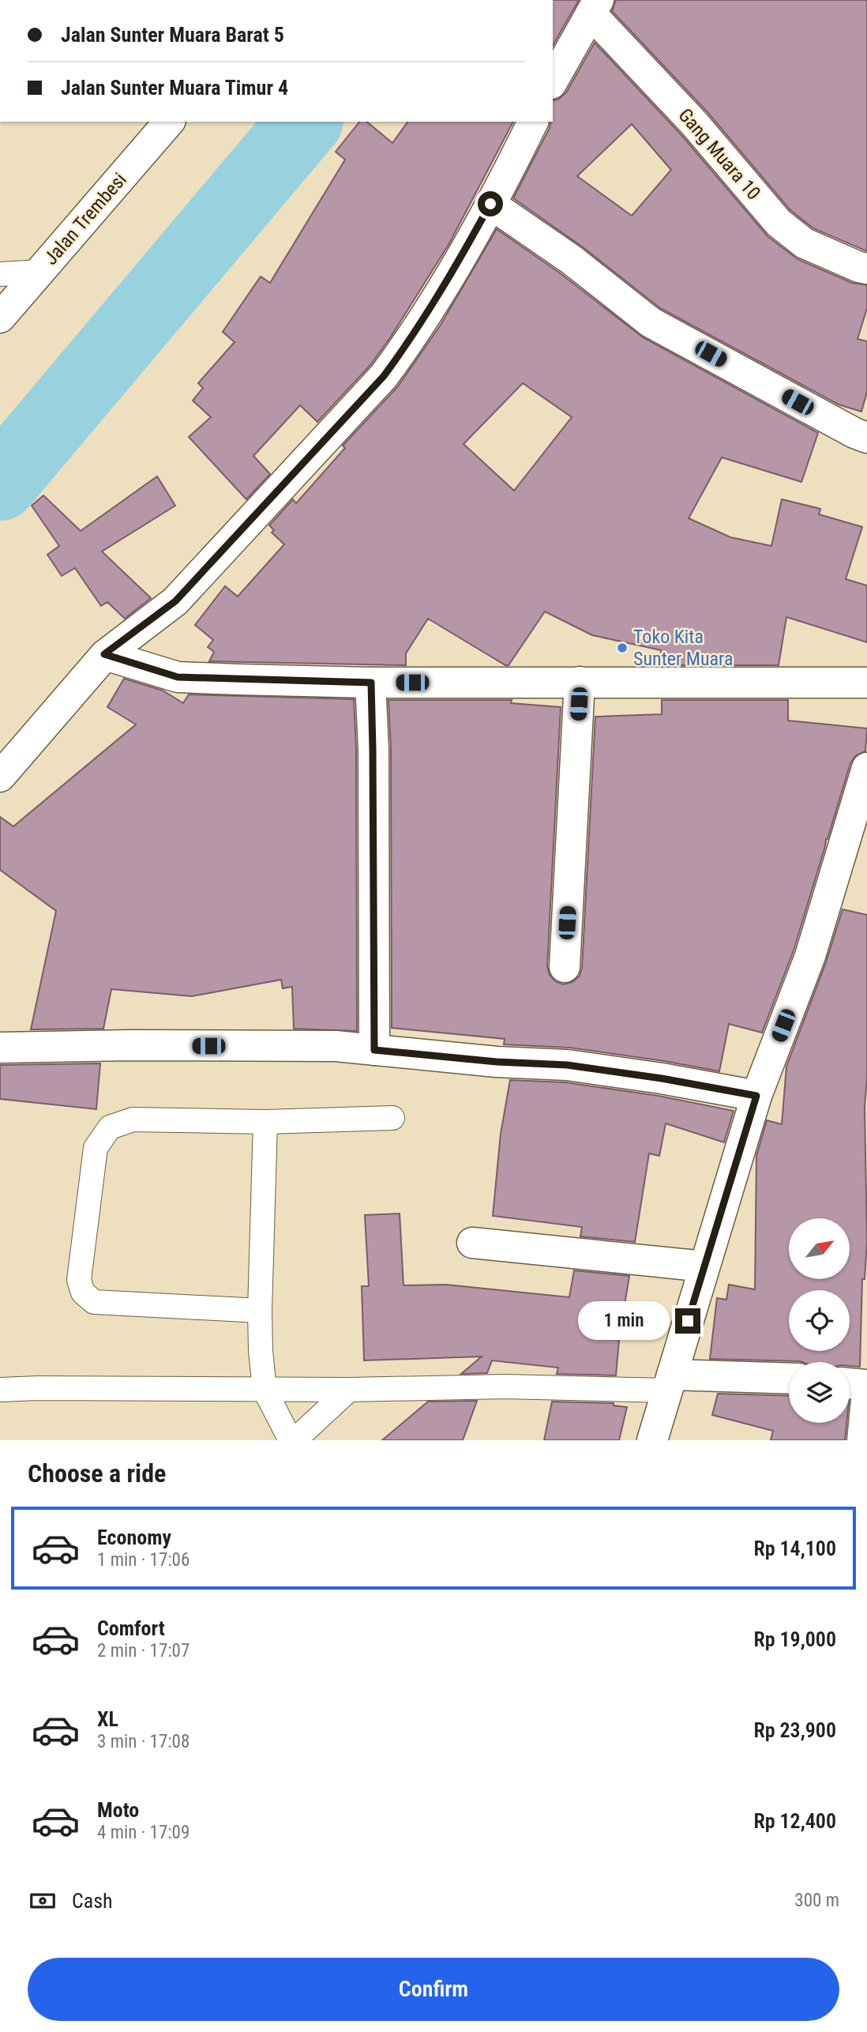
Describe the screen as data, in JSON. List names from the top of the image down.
{
  "streets": {
    "street": ["Gang Muara 10", "Jalan Trembesi"]
  },
  "places": ["Toko Kita Sunter Muara"],
  "north": "top right",
  "page": {
    "banner": ["Jalan Sunter Muara Barat 5", "Jalan Sunter Muara Timur 4"],
    "bubble": "1 min",
    "heading": "Choose a ride",
    "list": [
      {
        "name": "Economy",
        "note": "1 min · 17:06",
        "value": "Rp 14,100"
      },
      {
        "name": "Comfort",
        "note": "2 min · 17:07",
        "value": "Rp 19,000"
      },
      {
        "name": "XL",
        "note": "3 min · 17:08",
        "value": "Rp 23,900"
      },
      {
        "name": "Moto",
        "note": "4 min · 17:09",
        "value": "Rp 12,400"
      }
    ],
    "pay": ["Cash", "300 m"],
    "buttons": "Confirm"
  }
}
